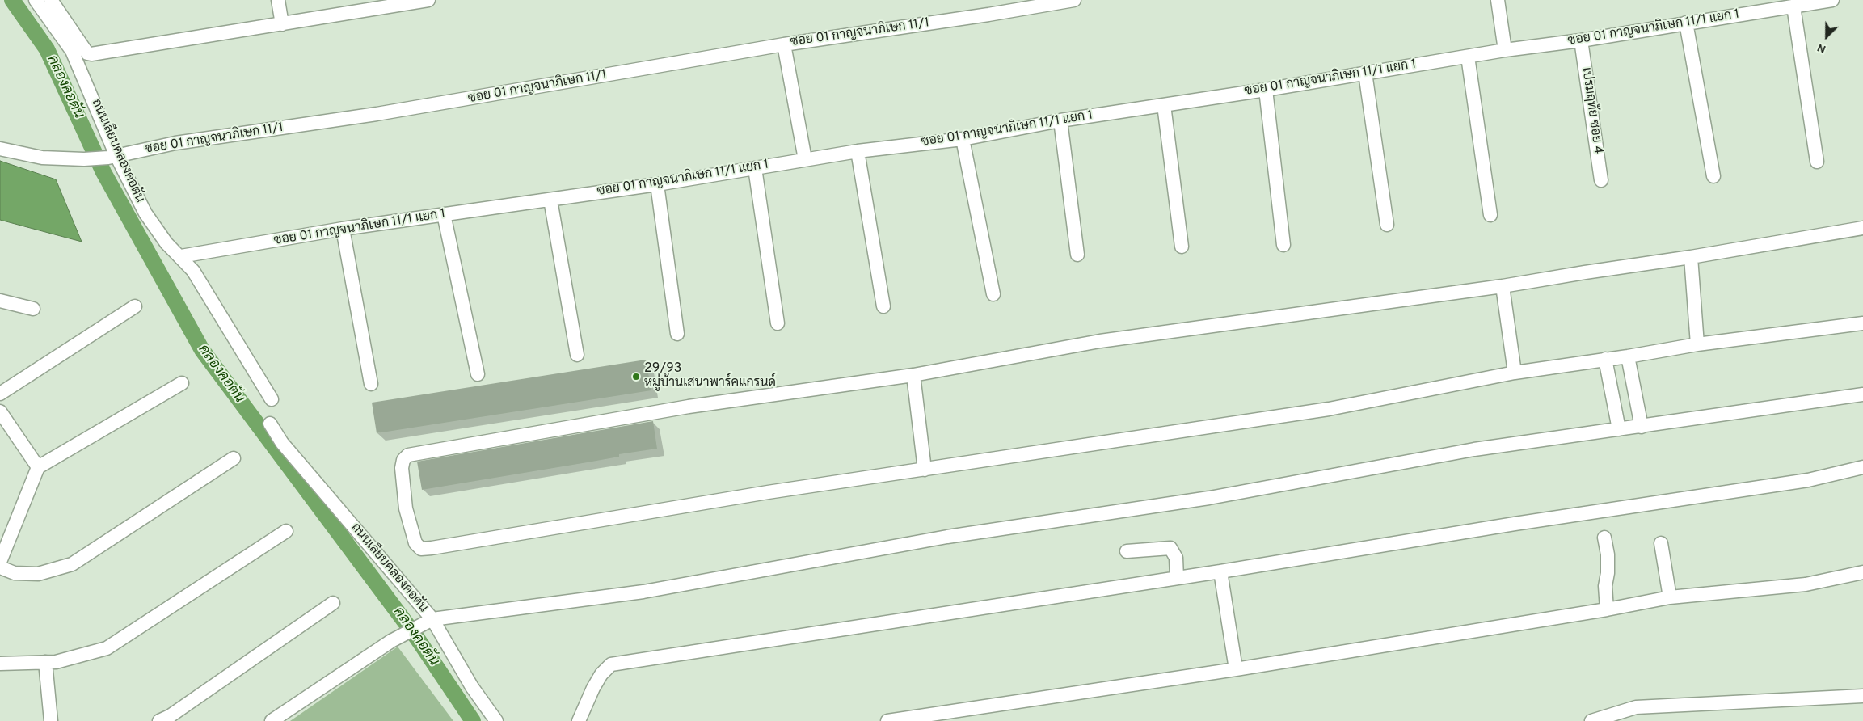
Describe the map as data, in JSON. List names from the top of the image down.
{
  "streets": {
    "street": [
      "ซอย 01 กาญจนาภิเษก 11/1 แยก 1",
      "ซอย 01 กาญจนาภิเษก 11/1",
      "เปรมฤทัย ซอย 4",
      "ถนนเลียบคลองคอตัน"
    ]
  },
  "crossings": [
    ["ซอย 01 กาญจนาภิเษก 11/1 แยก 1", "เปรมฤทัย ซอย 4"],
    ["ซอย 01 กาญจนาภิเษก 11/1 แยก 1", "ถนนเลียบคลองคอตัน"],
    ["ซอย 01 กาญจนาภิเษก 11/1", "ถนนเลียบคลองคอตัน"]
  ],
  "water": ["คลองคอตัน"],
  "places": ["29/93 หมู่บ้านเสนาพาร์คแกรนด์"],
  "north": "bottom left"
}
